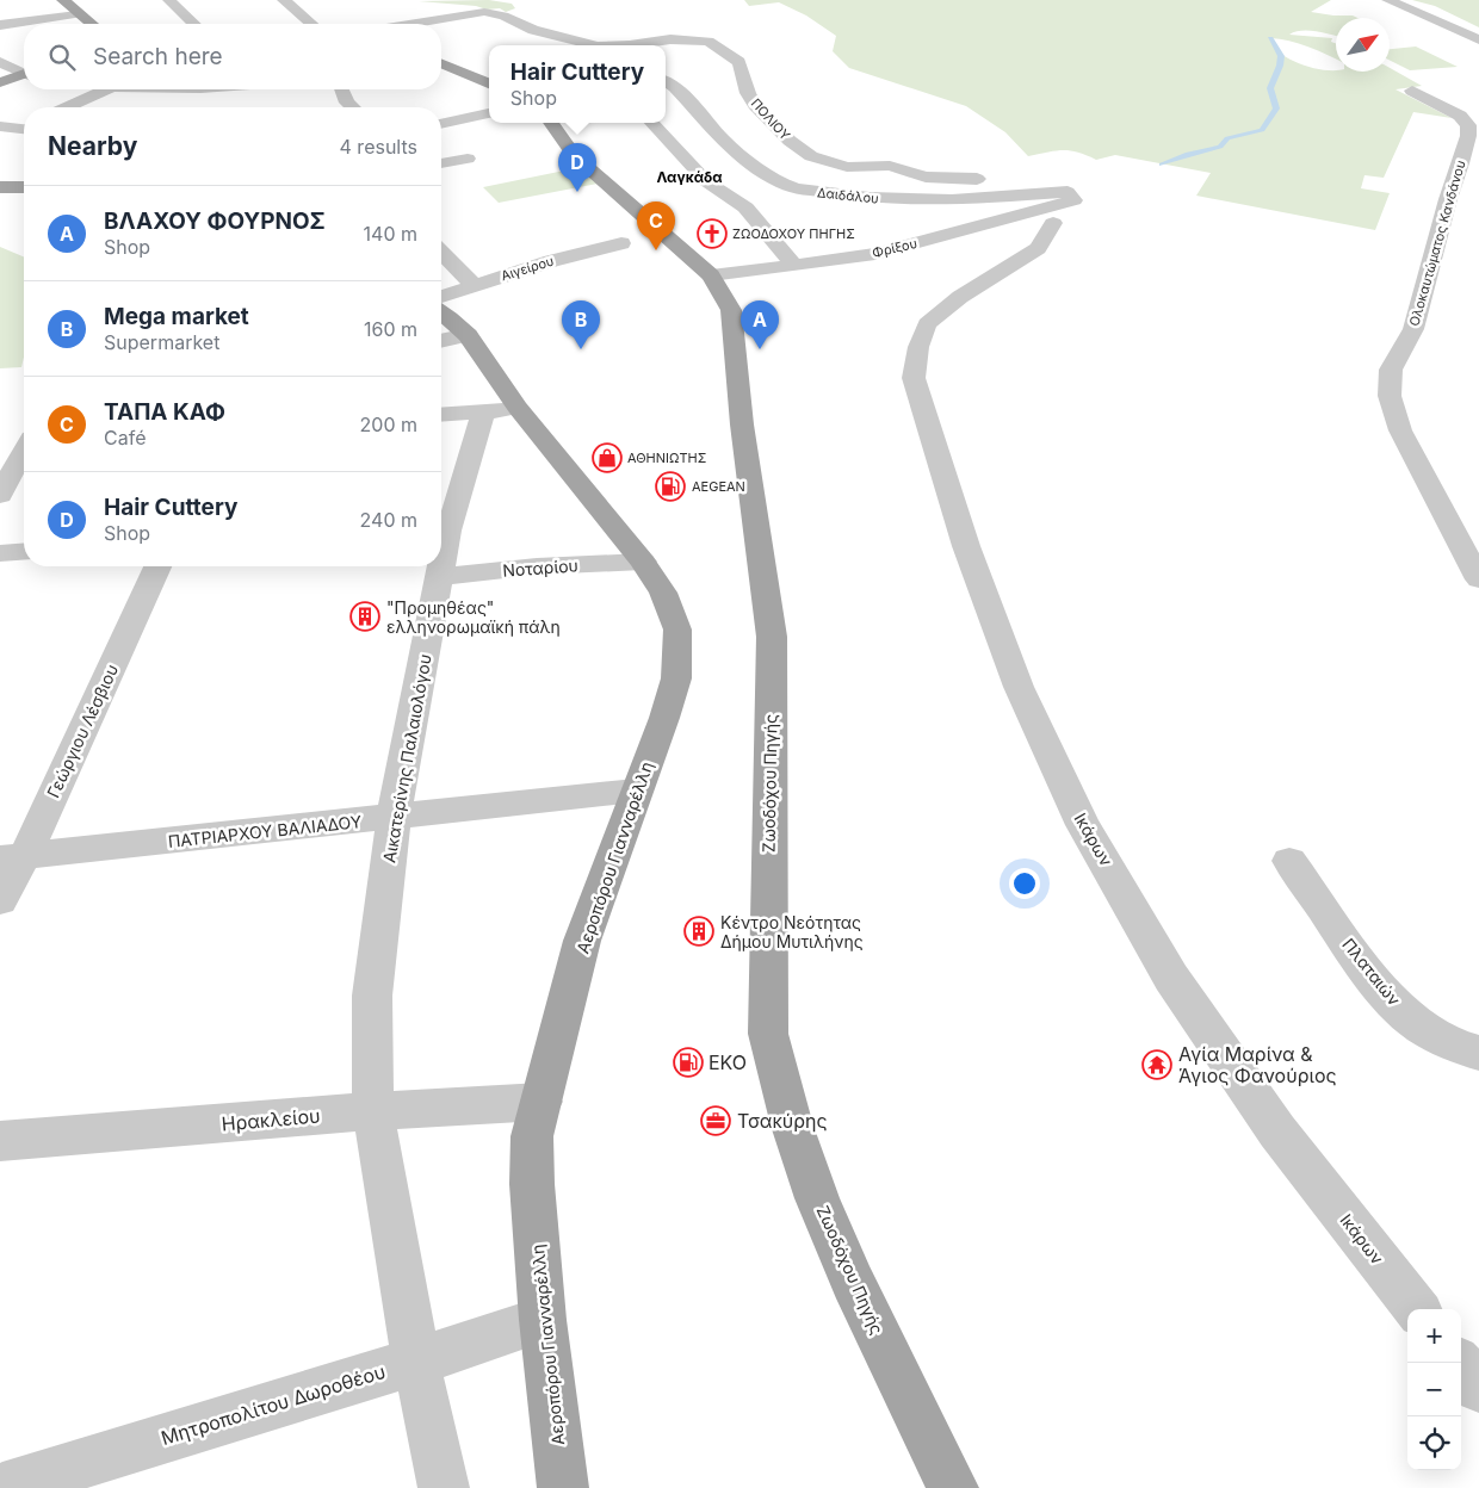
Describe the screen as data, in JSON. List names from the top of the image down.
{
  "streets": {
    "main road": ["Ζωοδόχου Πηγής", "Αεροπόρου Γιανναρέλλη"],
    "street": [
      "ΠΟΛΙΟΥ",
      "Δαιδάλου",
      "Ολοκαυτώματος Κανδάνου",
      "Φρίξου",
      "Αιγείρου",
      "Νοταρίου",
      "Γεώργιου Λέσβιου",
      "Αικατερίνης Παλαιολόγου",
      "ΠΑΤΡΙΑΡΧΟΥ ΒΑΛΙΑΔΟΥ",
      "Ικάρων",
      "Πλαταιών",
      "Ηρακλείου",
      "Μητροπολίτου Δωροθέου"
    ]
  },
  "crossings": [
    ["Δαιδάλου", "Φρίξου"],
    ["Φρίξου", "Ζωοδόχου Πηγής"],
    ["Νοταρίου", "Αικατερίνης Παλαιολόγου"],
    ["Νοταρίου", "Αεροπόρου Γιανναρέλλη"],
    ["Γεώργιου Λέσβιου", "ΠΑΤΡΙΑΡΧΟΥ ΒΑΛΙΑΔΟΥ"],
    ["Αικατερίνης Παλαιολόγου", "ΠΑΤΡΙΑΡΧΟΥ ΒΑΛΙΑΔΟΥ"],
    ["Αικατερίνης Παλαιολόγου", "Ηρακλείου"],
    ["Αικατερίνης Παλαιολόγου", "Μητροπολίτου Δωροθέου"],
    ["ΠΑΤΡΙΑΡΧΟΥ ΒΑΛΙΑΔΟΥ", "Αεροπόρου Γιανναρέλλη"],
    ["Αεροπόρου Γιανναρέλλη", "Ηρακλείου"],
    ["Αεροπόρου Γιανναρέλλη", "Μητροπολίτου Δωροθέου"]
  ],
  "districts": ["Λαγκάδα"],
  "places": {
    "church": ["ΖΩΟΔΟΧΟΥ ΠΗΓΗΣ"],
    "shop": ["ΑΘΗΝΙΩΤΗΣ"],
    "fuel station": ["AEGEAN", "EKO"],
    "building": ["\"Προμηθέας\" ελληνορωμαϊκή πάλη", "Κέντρο Νεότητας Δήμου Μυτιλήνης"],
    "temple": ["Αγία Μαρίνα & Άγιος Φανούριος"],
    "office": ["Τσακύρης"]
  },
  "north": "top right",
  "page": {
    "search": "Search here",
    "popup": ["Hair Cuttery", "Shop"],
    "heading": ["Nearby", "4 results"],
    "pins": [
      "D",
      "C",
      "A",
      "B"
    ],
    "list": [
      {
        "mark": "A",
        "name": "ΒΛΑΧΟΥ ΦΟΥΡΝΟΣ",
        "note": "Shop",
        "value": "140 m"
      },
      {
        "mark": "B",
        "name": "Mega market",
        "note": "Supermarket",
        "value": "160 m"
      },
      {
        "mark": "C",
        "name": "ΤΑΠΑ ΚΑΦ",
        "note": "Café",
        "value": "200 m"
      },
      {
        "mark": "D",
        "name": "Hair Cuttery",
        "note": "Shop",
        "value": "240 m"
      }
    ],
    "map_buttons": ["+", "−"]
  }
}
